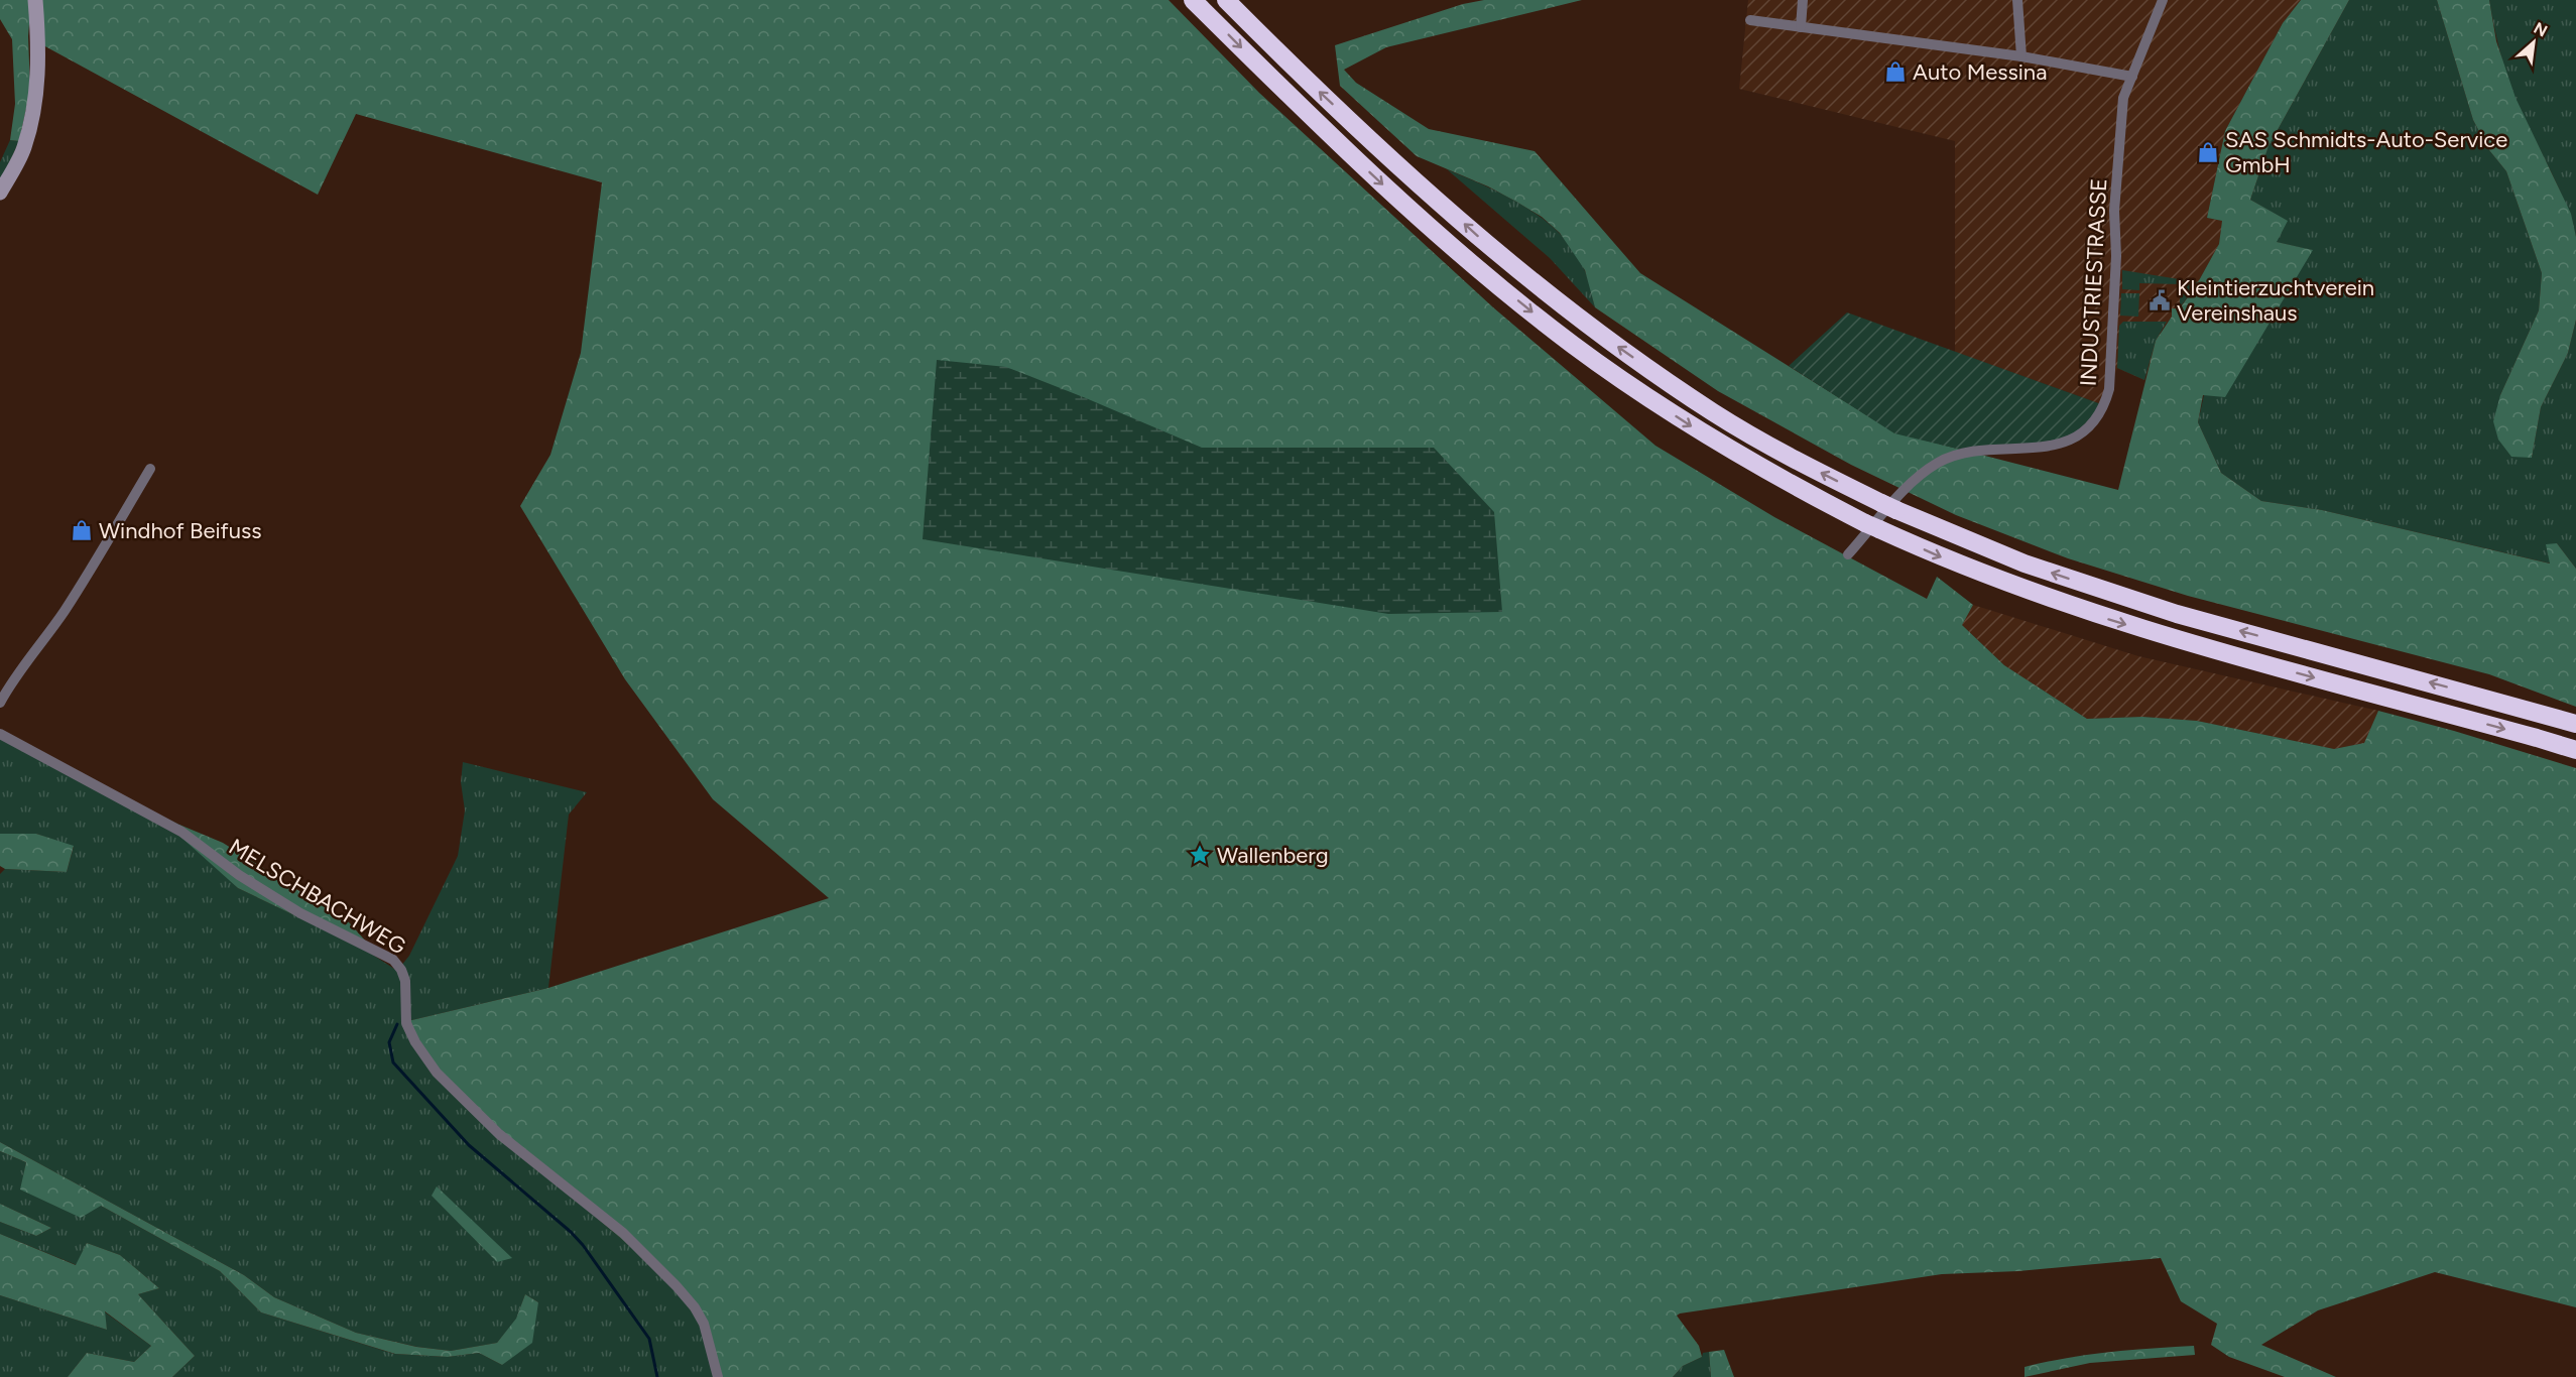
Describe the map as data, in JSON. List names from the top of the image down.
{
  "streets": {
    "street": ["INDUSTRIESTRASSE", "MELSCHBACHWEG"]
  },
  "places": {
    "shop": ["Auto Messina", "SAS Schmidts-Auto-Service GmbH", "Windhof Beifuss"],
    "public building": ["Kleintierzuchtverein Vereinshaus"],
    "place": ["Wallenberg"]
  },
  "north": "top right"
}
